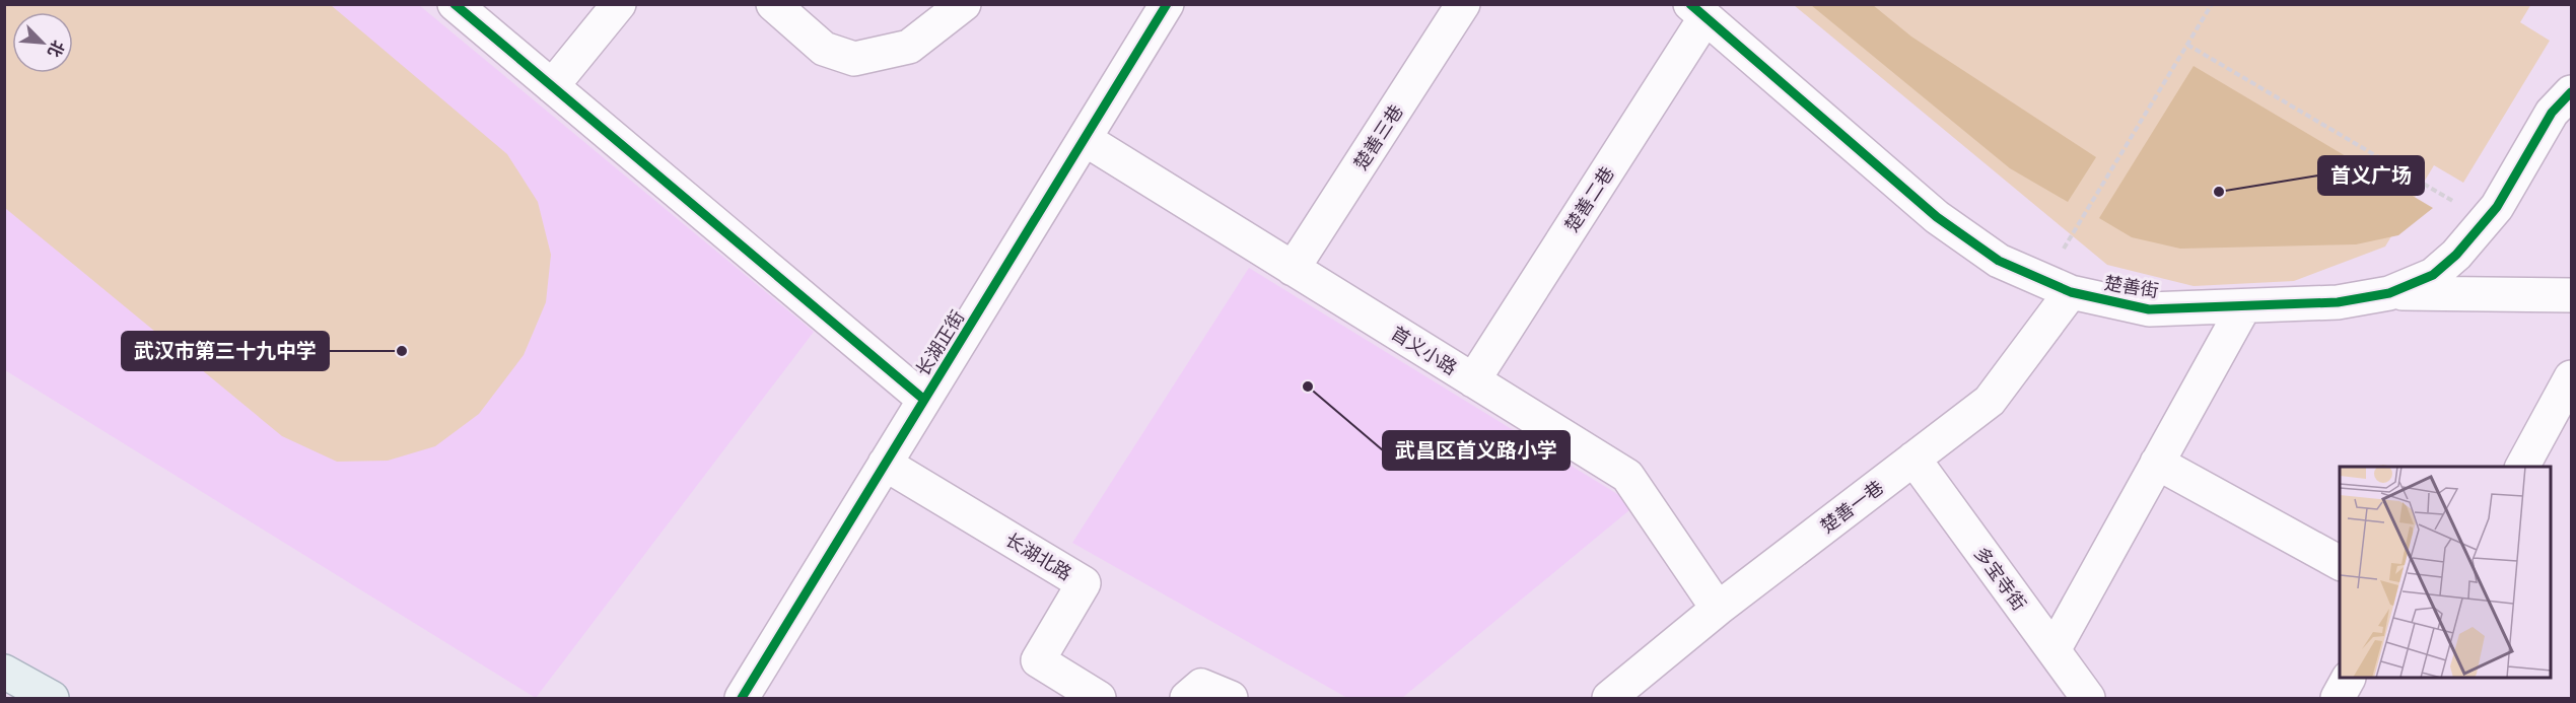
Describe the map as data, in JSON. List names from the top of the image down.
{
  "streets": {
    "street": [
      "楚善三巷",
      "楚善二巷",
      "楚善街",
      "长湖正街",
      "首义小路",
      "楚善一巷",
      "长湖北路",
      "多宝寺街"
    ]
  },
  "crossings": [
    ["楚善三巷", "首义小路"],
    ["楚善二巷", "楚善街"],
    ["楚善二巷", "首义小路"],
    ["楚善街", "楚善一巷"],
    ["长湖正街", "首义小路"],
    ["长湖正街", "长湖北路"],
    ["首义小路", "楚善一巷"],
    ["楚善一巷", "多宝寺街"]
  ],
  "places": ["首义广场", "武汉市第三十九中学", "武昌区首义路小学"],
  "north": "bottom right"
}
